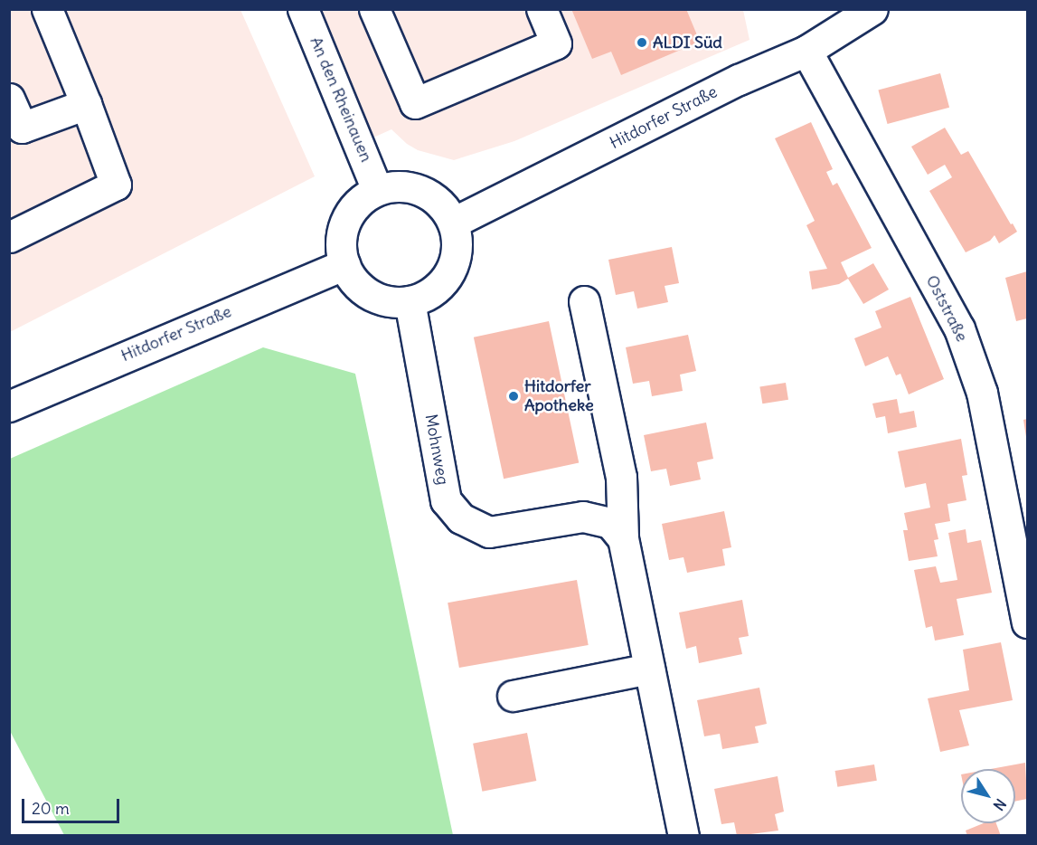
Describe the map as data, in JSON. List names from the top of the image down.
{
  "streets": {
    "street": [
      "An den Rheinauen",
      "Hitdorfer Straße",
      "Oststraße",
      "Mohnweg"
    ]
  },
  "crossings": [
    ["An den Rheinauen", "Hitdorfer Straße"],
    ["An den Rheinauen", "Mohnweg"],
    ["Hitdorfer Straße", "Oststraße"],
    ["Hitdorfer Straße", "Mohnweg"]
  ],
  "places": ["ALDI Süd", "Hitdorfer Apotheke"],
  "scale_bar": "20 m",
  "north": "bottom right"
}
